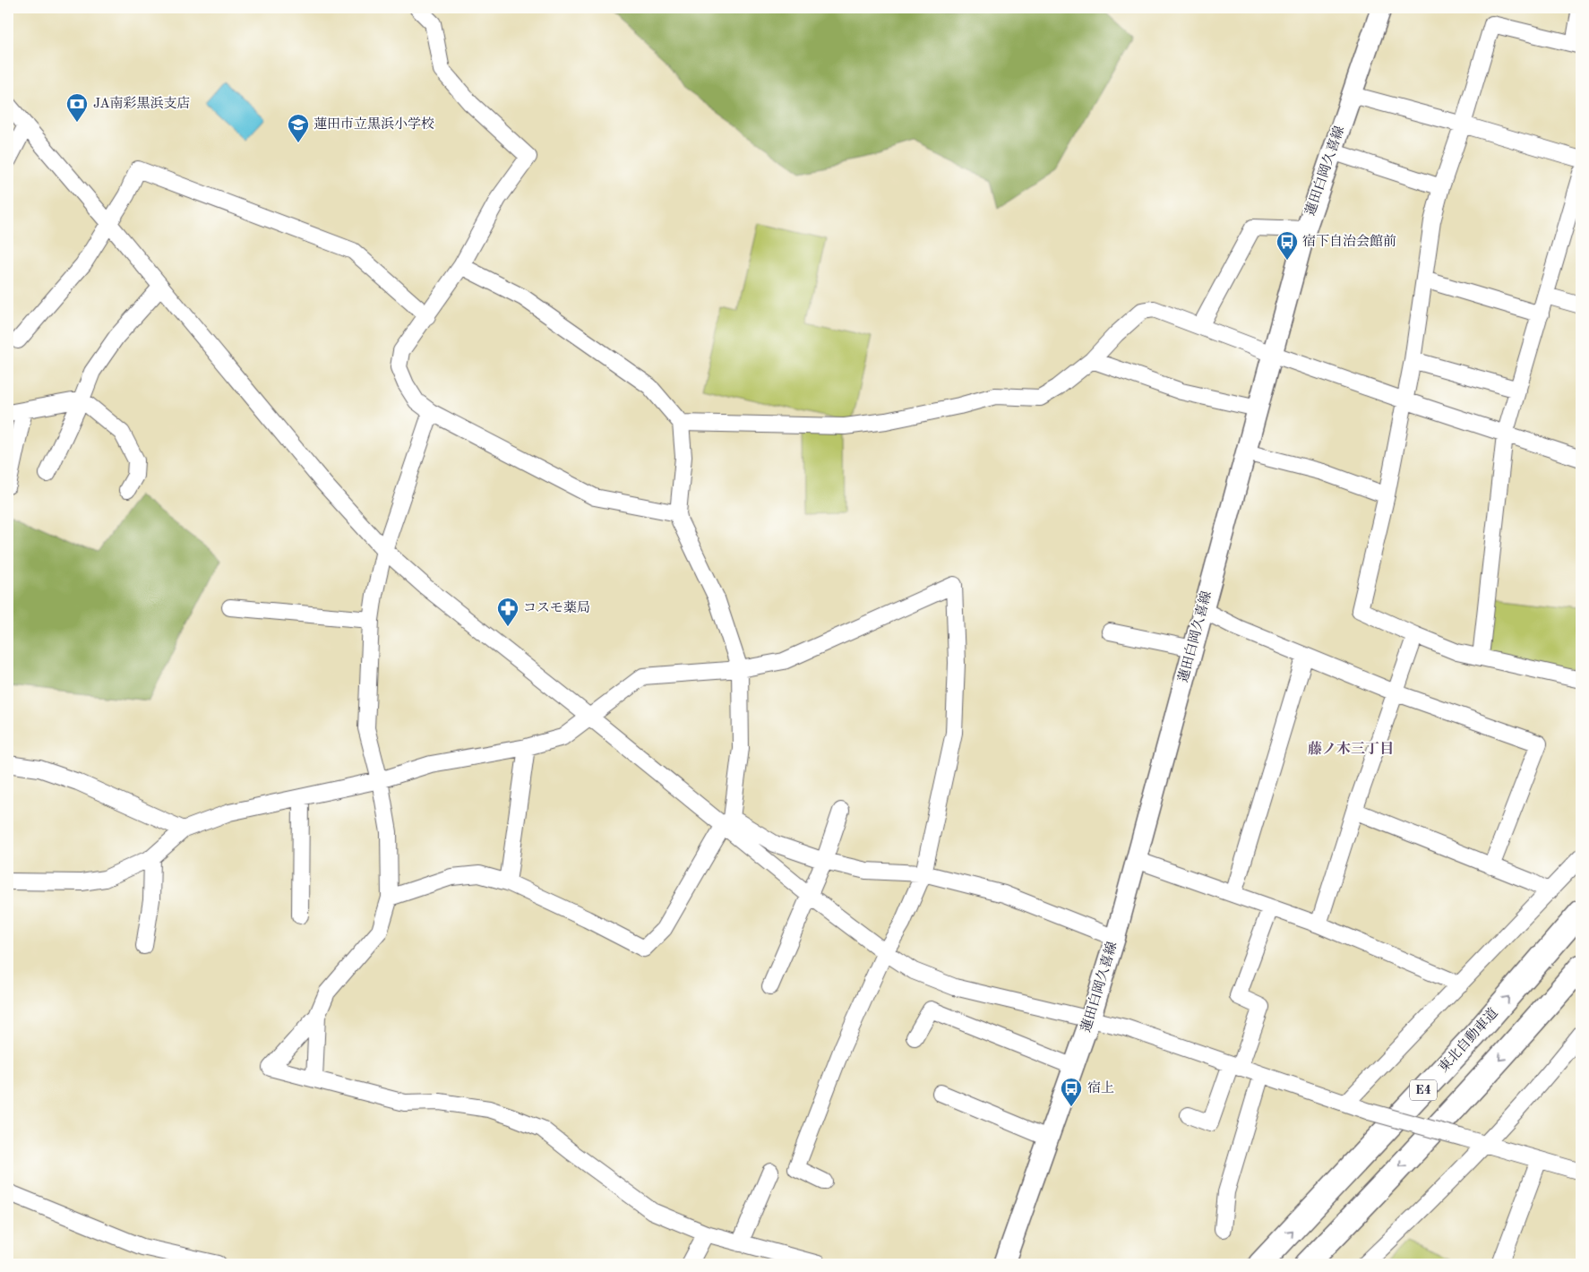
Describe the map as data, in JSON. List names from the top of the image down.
{
  "streets": {
    "highway": ["東北自動車道", "E4"],
    "main road": ["蓮田白岡久喜線"]
  },
  "districts": ["藤ノ木三丁目"],
  "places": {
    "bank": ["JA南彩黒浜支店"],
    "school or university": ["蓮田市立黒浜小学校"],
    "bus stop": ["宿下自治会館前", "宿上"],
    "pharmacy": ["コスモ薬局"]
  }
}
